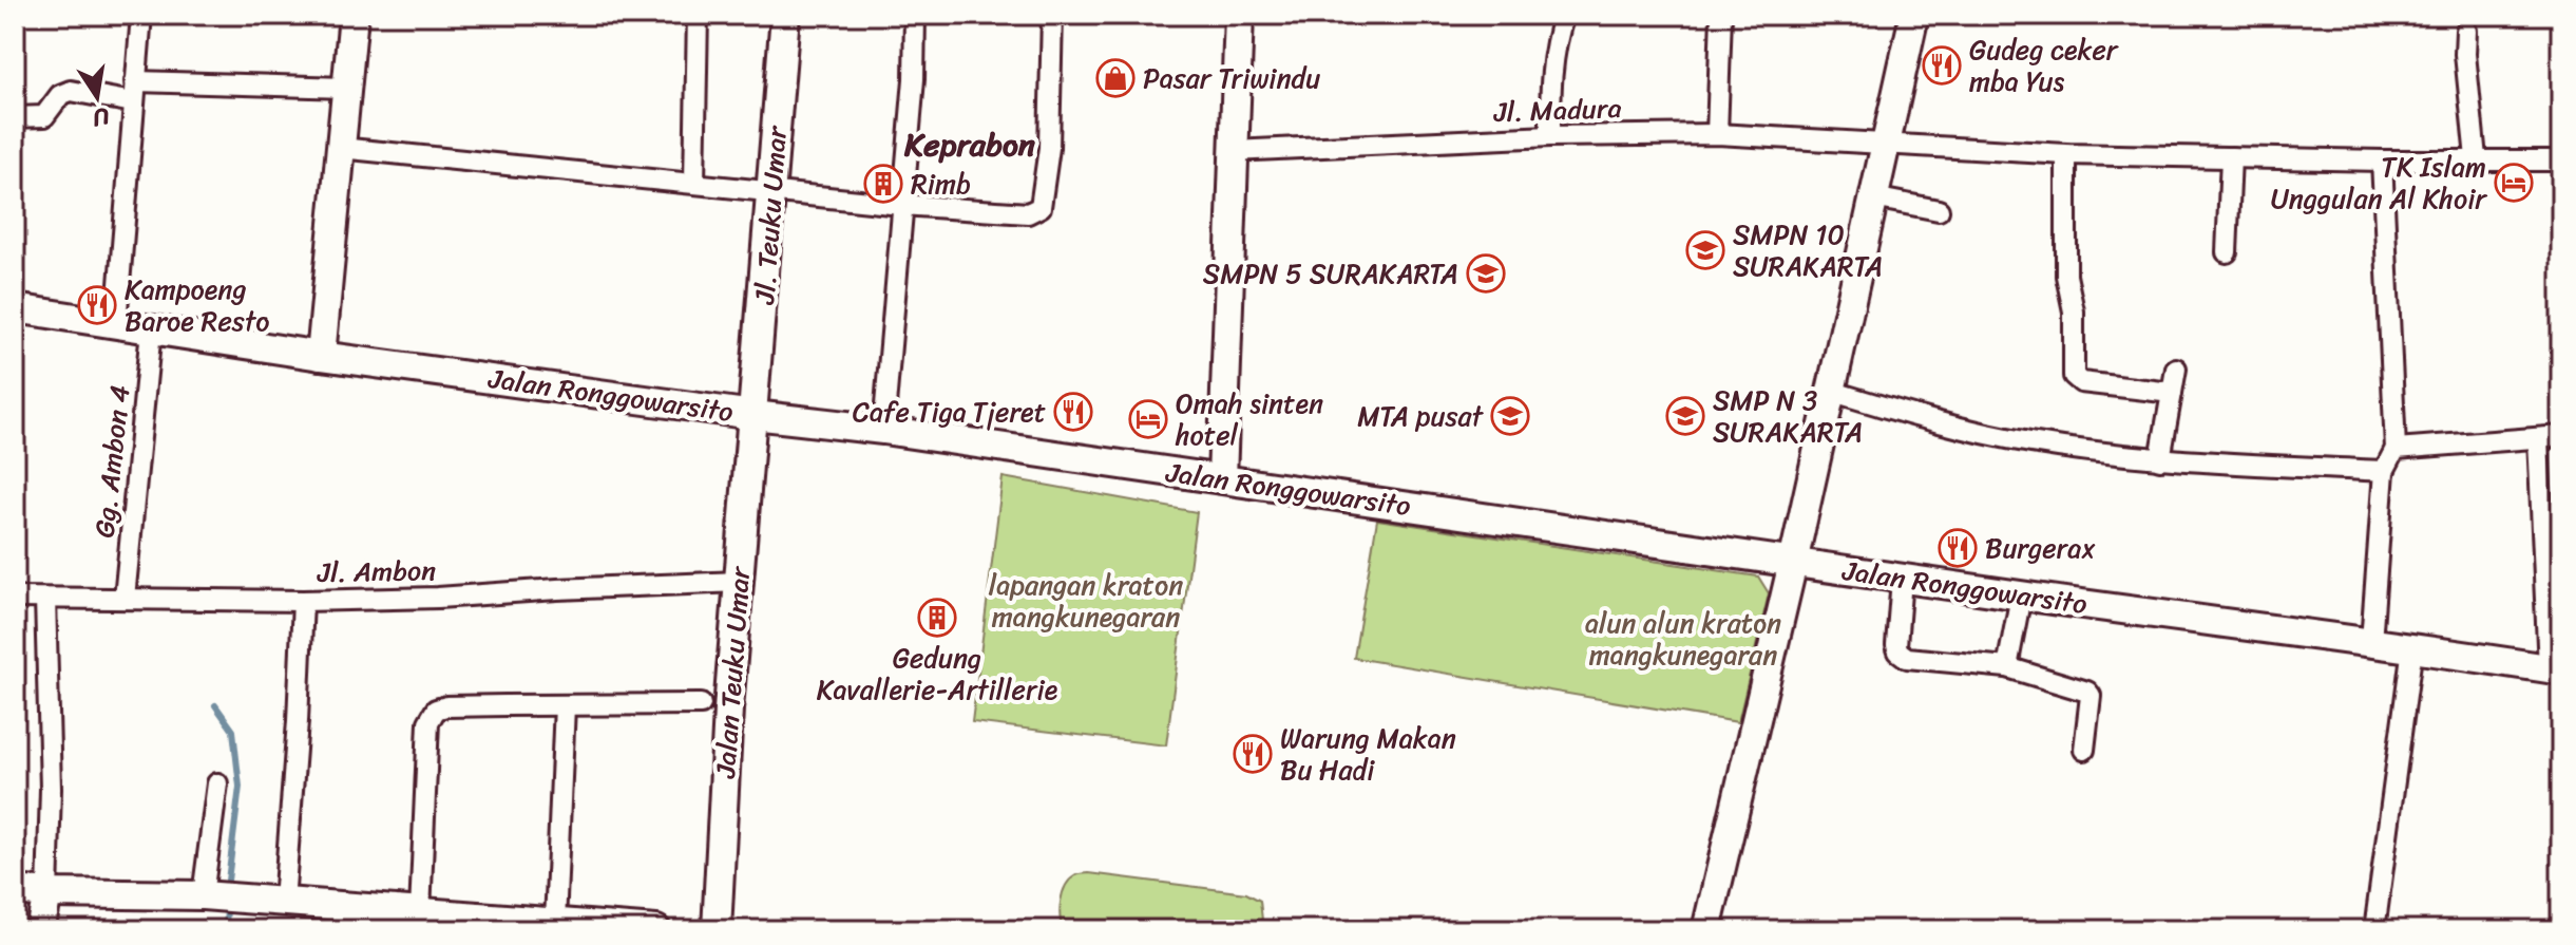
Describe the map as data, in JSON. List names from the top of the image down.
{
  "streets": {
    "main road": ["Jl. Teuku Umar", "Jalan Ronggowarsito", "Jalan Teuku Umar"],
    "street": ["Jl. Madura", "Gg. Ambon 4", "Jl. Ambon"]
  },
  "crossings": [
    ["Jl. Teuku Umar", "Jalan Ronggowarsito"],
    ["Jl. Teuku Umar", "Jalan Teuku Umar"],
    ["Jalan Ronggowarsito", "Gg. Ambon 4"],
    ["Jalan Ronggowarsito", "Jalan Teuku Umar"],
    ["Gg. Ambon 4", "Jl. Ambon"],
    ["Jl. Ambon", "Jalan Teuku Umar"]
  ],
  "districts": ["Keprabon"],
  "parks": ["lapangan kraton mangkunegaran", "alun alun kraton mangkunegaran"],
  "places": {
    "restaurant": [
      "Gudeg ceker mba Yus",
      "Kampoeng Baroe Resto",
      "Cafe Tiga Tjeret",
      "Burgerax",
      "Warung Makan Bu Hadi"
    ],
    "shop": ["Pasar Triwindu"],
    "hotel": ["TK Islam Unggulan Al Khoir", "Omah sinten hotel"],
    "building": ["Rimb", "Gedung Kavallerie-Artillerie"],
    "school or university": [
      "SMPN 10 SURAKARTA",
      "SMPN 5 SURAKARTA",
      "MTA pusat",
      "SMP N 3 SURAKARTA"
    ]
  },
  "north": "bottom"
}
